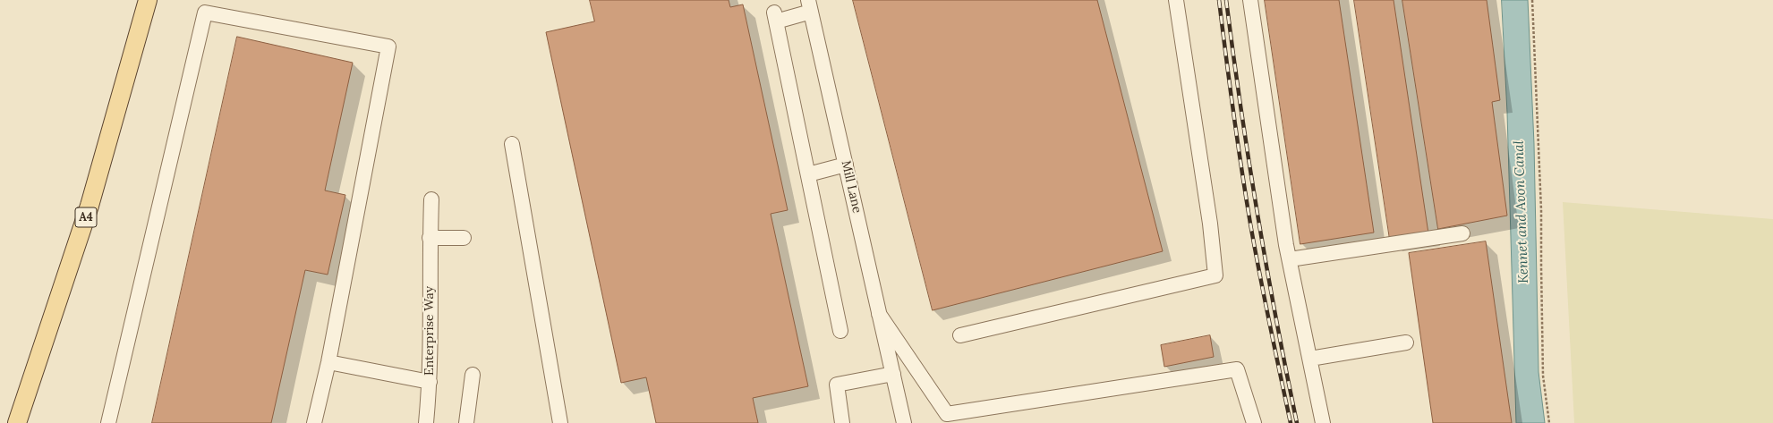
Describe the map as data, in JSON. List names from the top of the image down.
{
  "streets": {
    "main road": ["A4"],
    "street": ["Mill Lane", "Enterprise Way"]
  },
  "water": ["Kennet and Avon Canal"]
}
